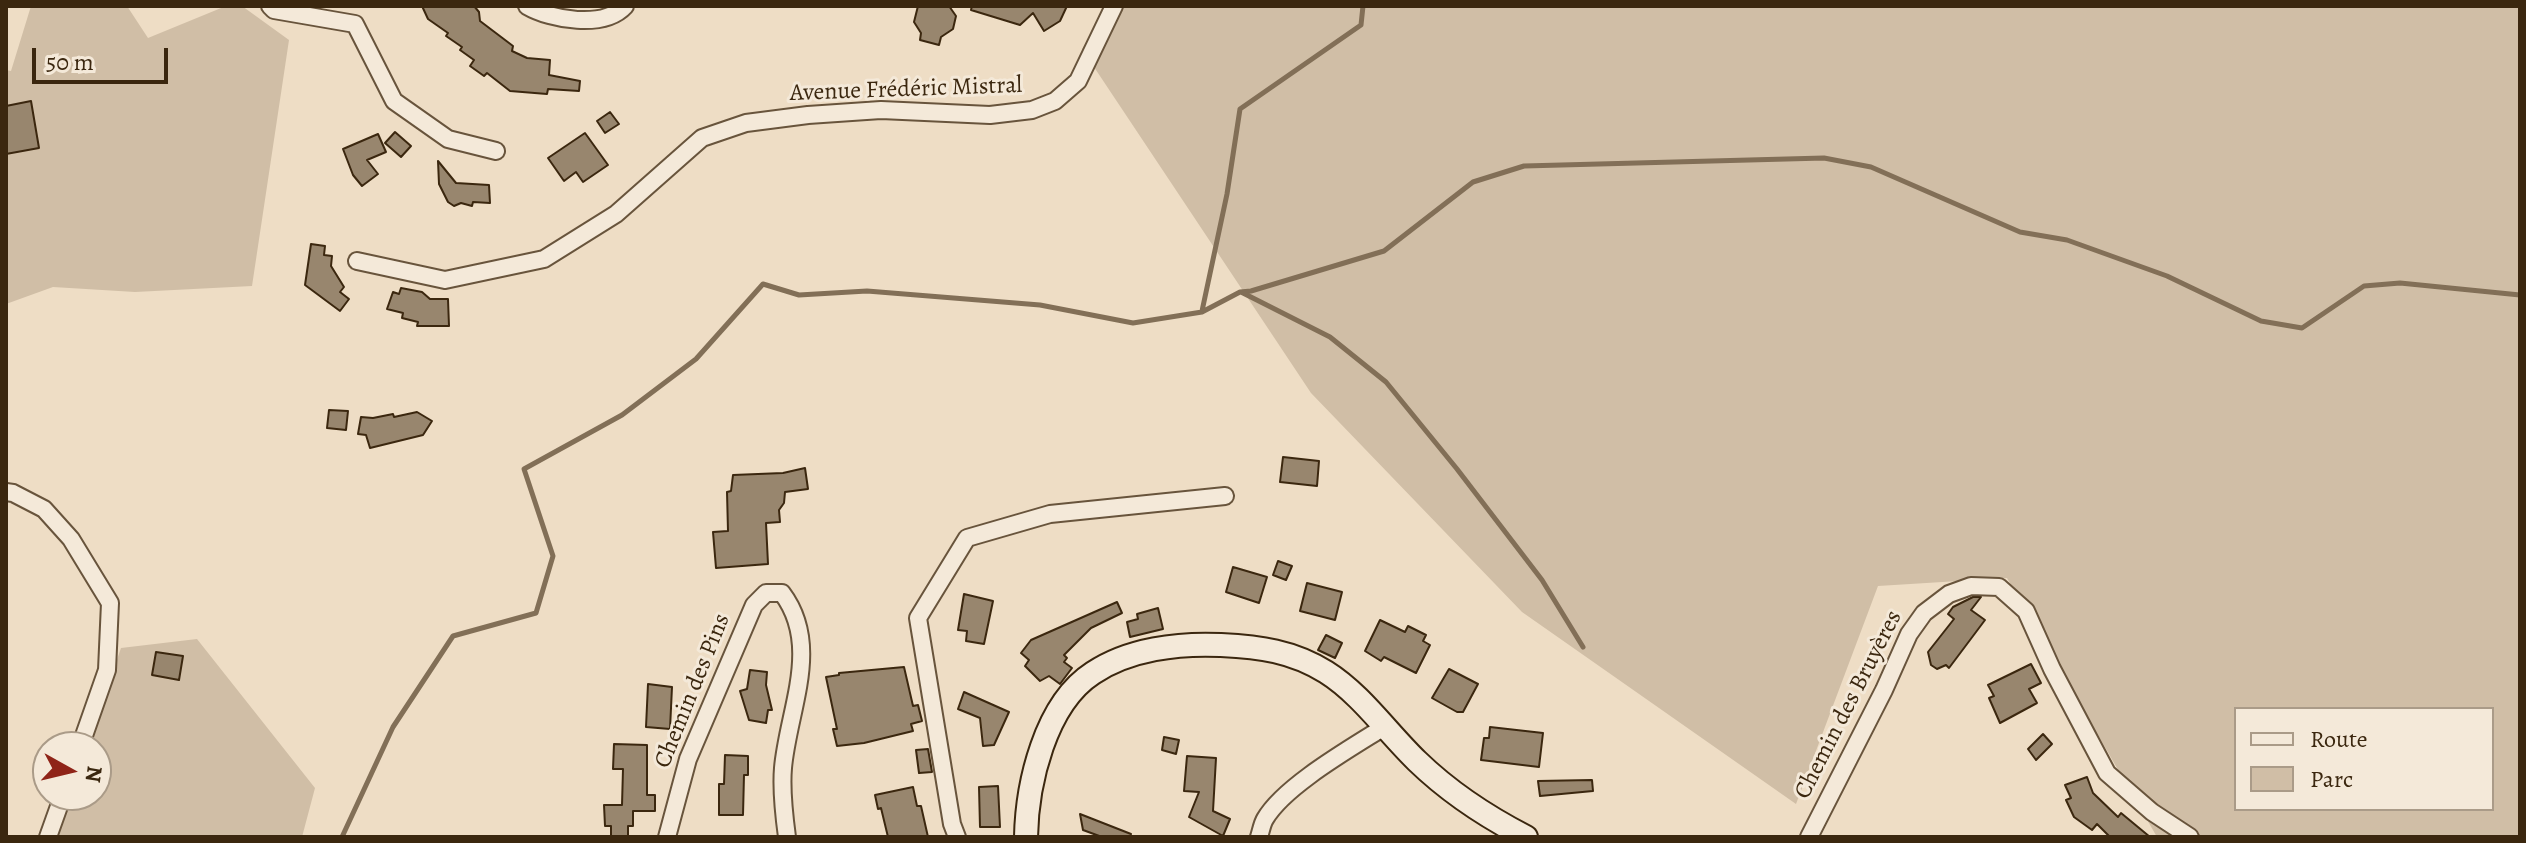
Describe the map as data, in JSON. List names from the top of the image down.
{
  "streets": {
    "street": ["Avenue Frédéric Mistral", "Chemin des Pins", "Chemin des Bruyères"]
  },
  "legend": ["Route", "Parc"],
  "scale_bar": "50 m",
  "north": "right"
}
